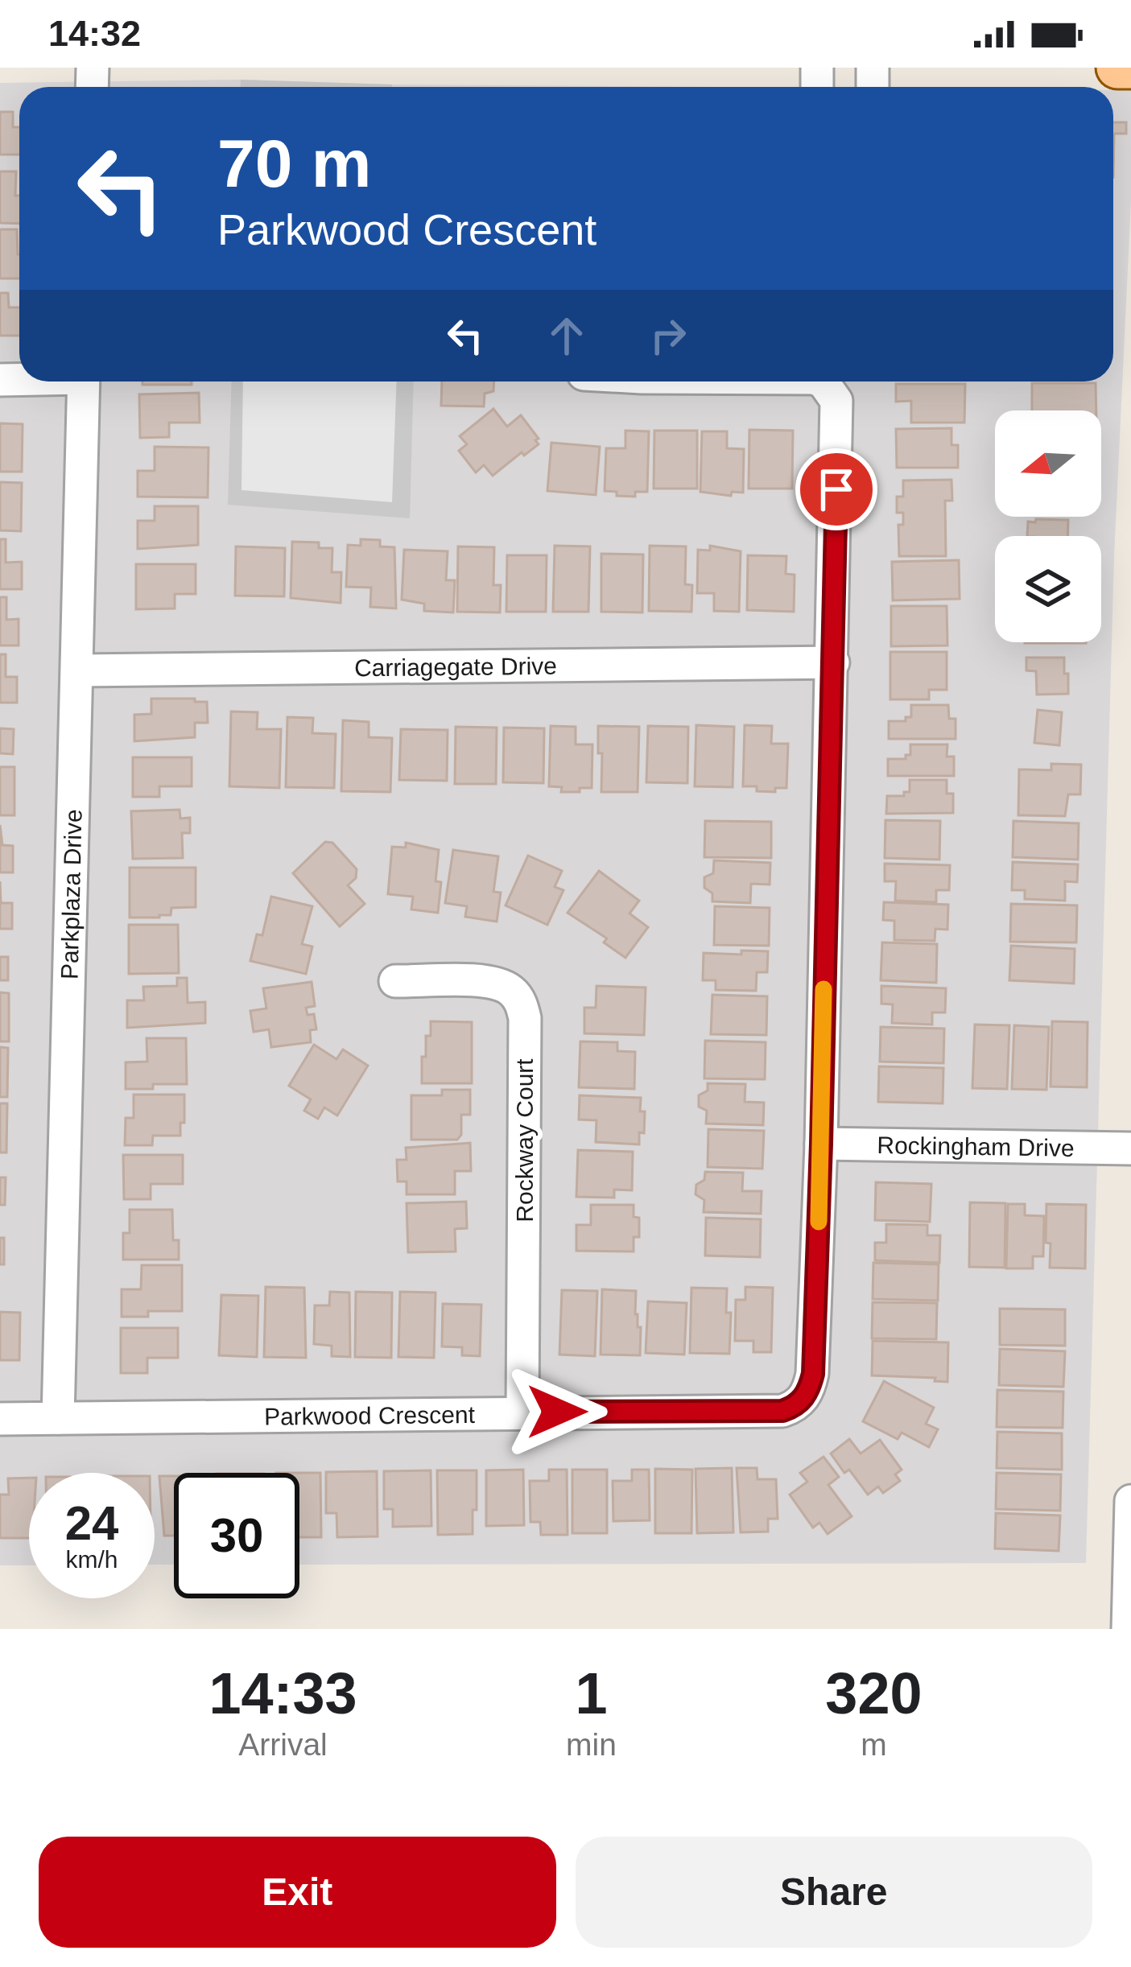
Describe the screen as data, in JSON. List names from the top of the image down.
{
  "streets": {
    "street": [
      "Carriagegate Drive",
      "Parkplaza Drive",
      "Rockway Court",
      "Rockingham Drive",
      "Parkwood Crescent"
    ]
  },
  "crossings": [
    ["Carriagegate Drive", "Parkplaza Drive"],
    ["Carriagegate Drive", "Parkwood Crescent"],
    ["Parkplaza Drive", "Parkwood Crescent"],
    ["Rockway Court", "Parkwood Crescent"],
    ["Rockingham Drive", "Parkwood Crescent"]
  ],
  "north": "left",
  "page": {
    "status": "14:32",
    "turn": ["70 m", "Parkwood Crescent"],
    "speed": "24 km/h",
    "limit": "30",
    "eta": [
      "14:33",
      "Arrival",
      "1",
      "min",
      "320",
      "m"
    ],
    "buttons": ["Exit", "Share"]
  }
}
